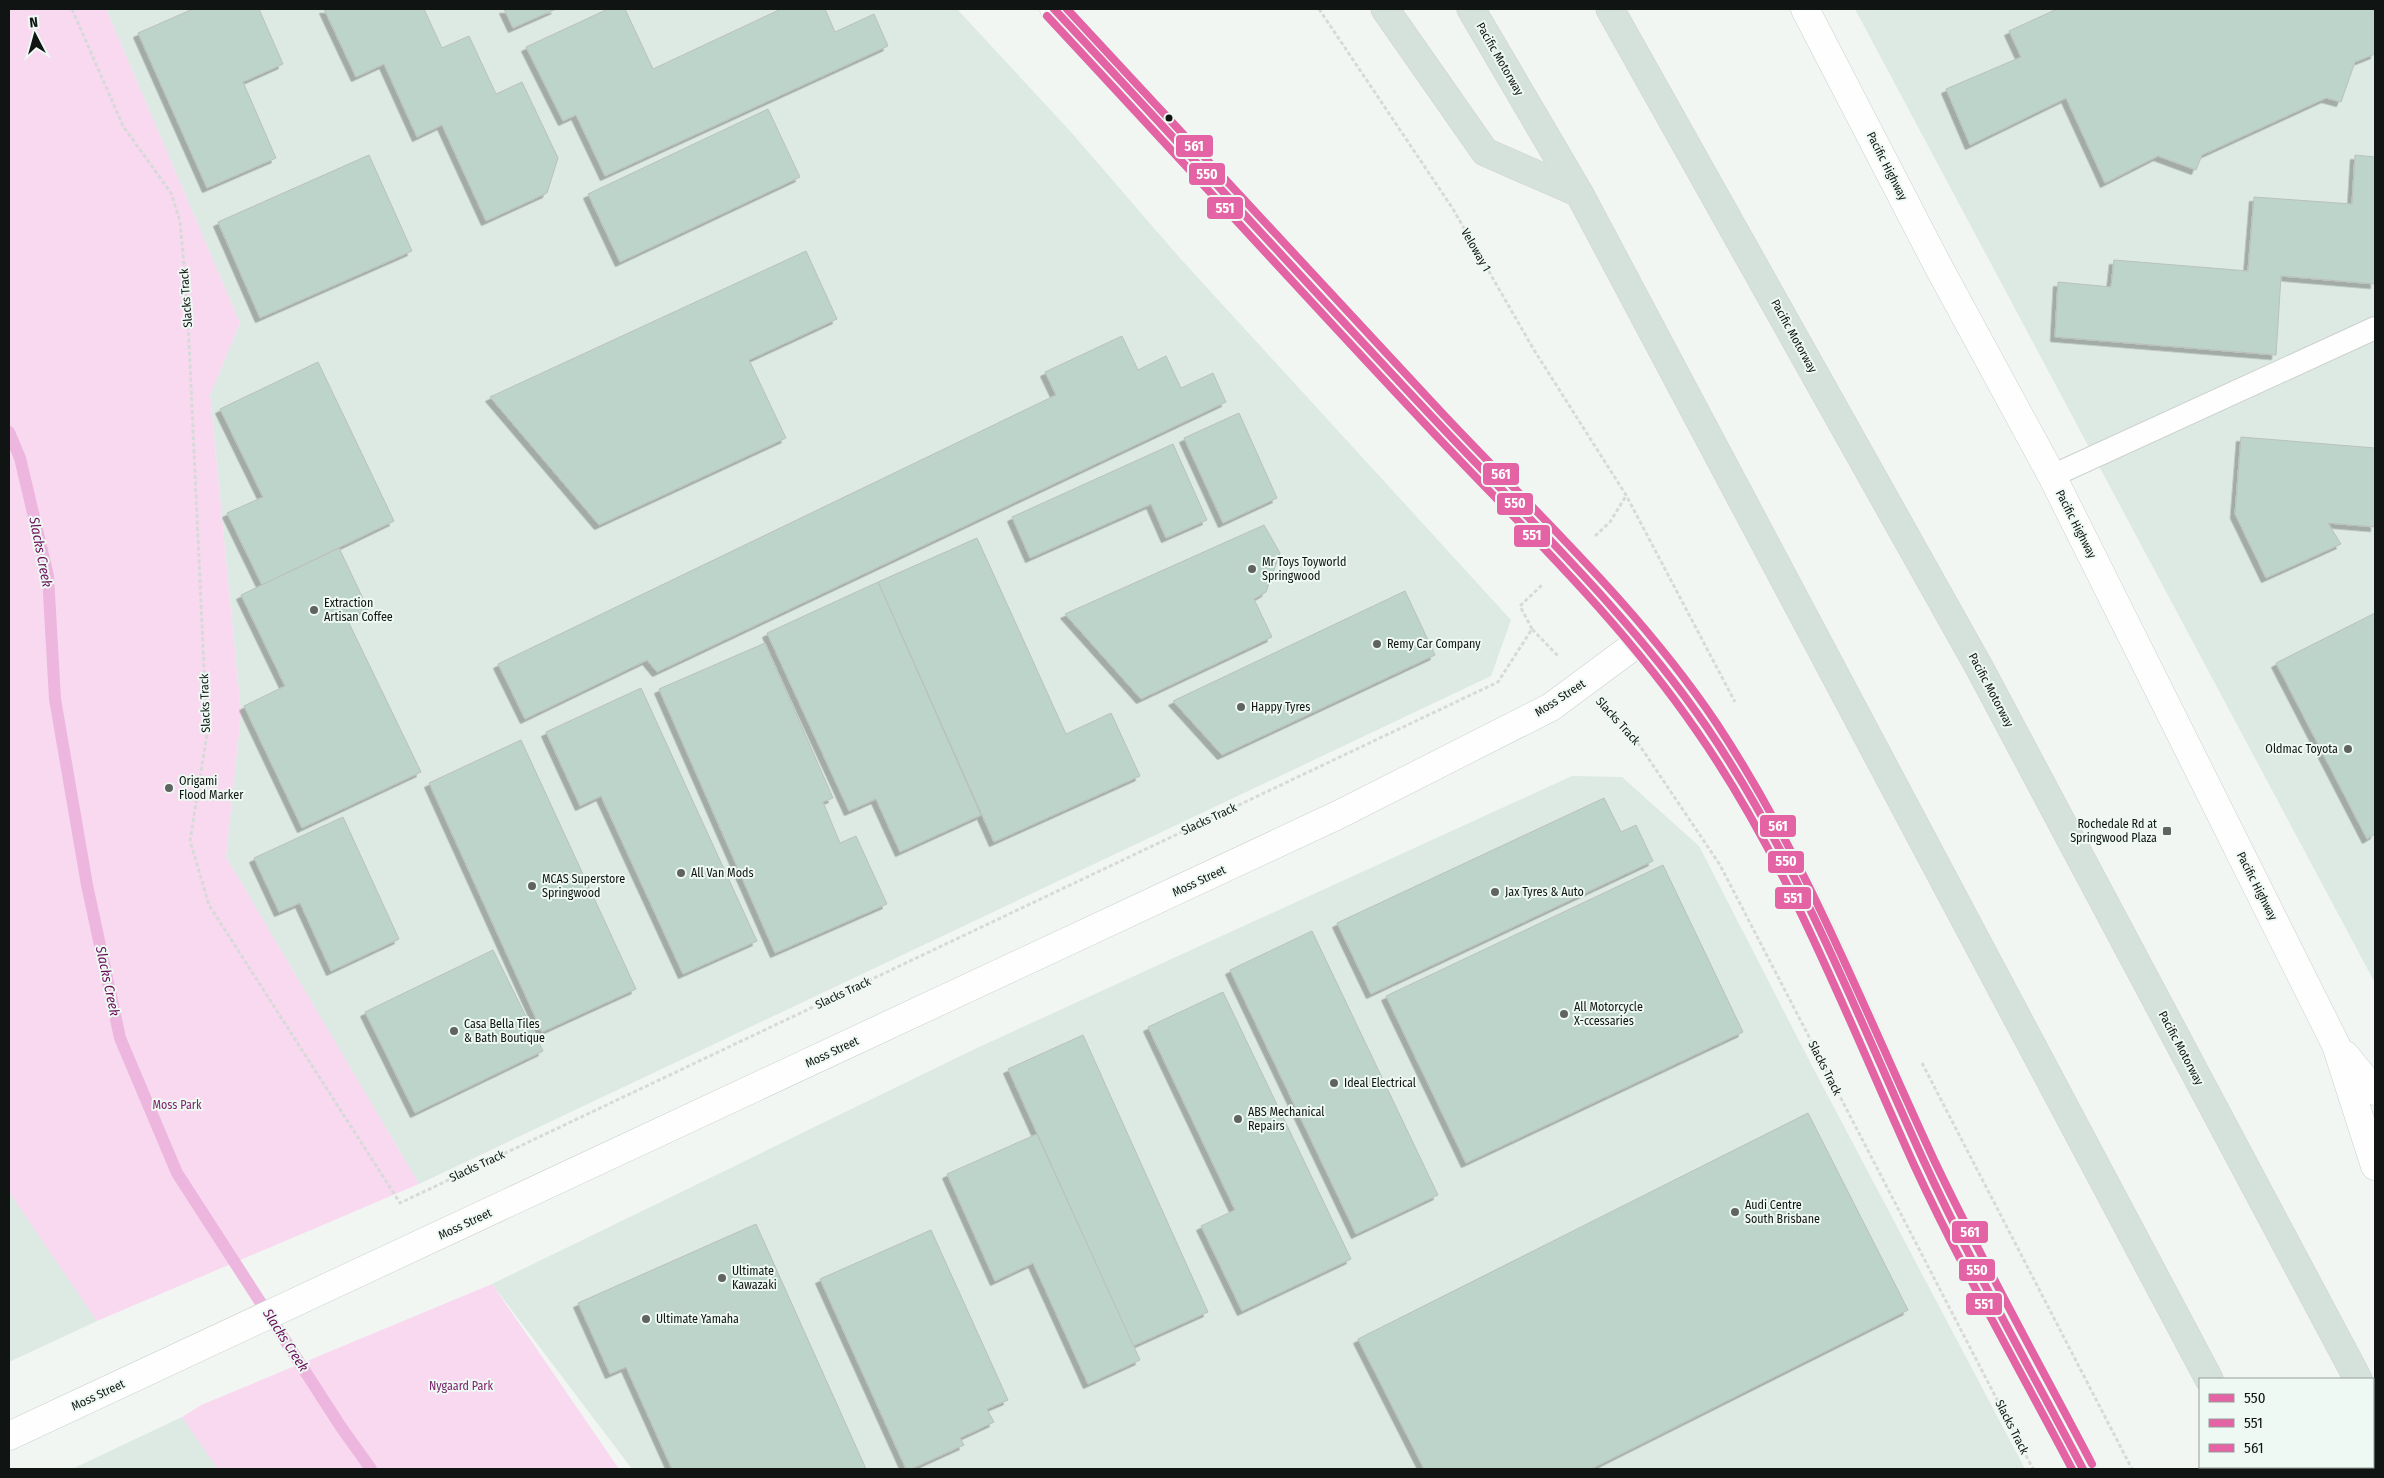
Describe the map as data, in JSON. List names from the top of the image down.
{
  "streets": {
    "highway": ["Pacific Motorway"],
    "street": ["Pacific Highway", "Moss Street"],
    "path": ["Veloway 1", "Slacks Track"]
  },
  "crossings": [
    ["Slacks Track", "Moss Street"]
  ],
  "water": ["Slacks Creek"],
  "parks": ["Moss Park", "Nygaard Park"],
  "places": {
    "other": [
      "Mr Toys Toyworld Springwood",
      "Extraction Artisan Coffee",
      "Remy Car Company",
      "Happy Tyres",
      "Oldmac Toyota",
      "Origami Flood Marker",
      "All Van Mods",
      "MCAS Superstore Springwood",
      "Jax Tyres & Auto",
      "All Motorcycle X-ccessaries",
      "Casa Bella Tiles & Bath Boutique",
      "Ideal Electrical",
      "ABS Mechanical Repairs",
      "Audi Centre South Brisbane",
      "Ultimate Kawazaki",
      "Ultimate Yamaha"
    ],
    "transit": ["Rochedale Rd at Springwood Plaza"]
  },
  "lines": ["transit line 550", "transit line 561", "transit line 551"],
  "legend": ["550", "551", "561"],
  "north": "top"
}
